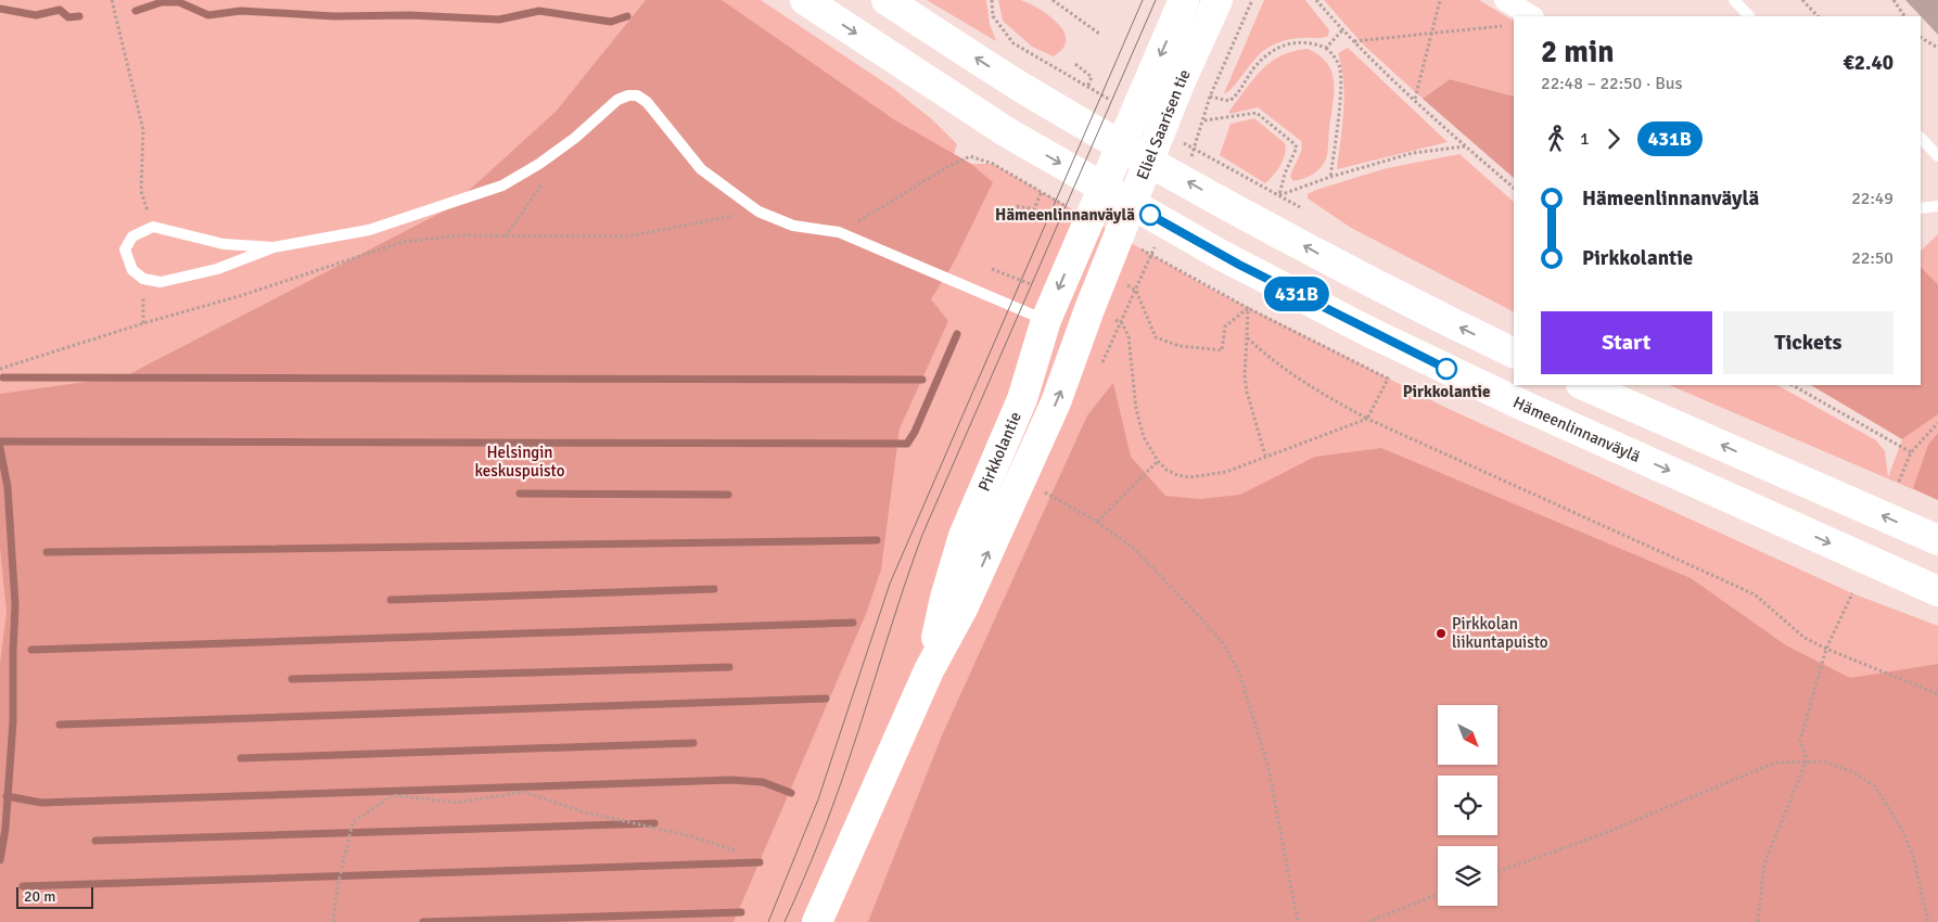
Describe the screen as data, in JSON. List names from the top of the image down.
{
  "streets": {
    "main road": ["Eliel Saarisen tie", "Hämeenlinnanväylä", "Pirkkolantie"]
  },
  "crossings": [
    ["Eliel Saarisen tie", "Pirkkolantie"]
  ],
  "parks": ["Helsingin keskuspuisto"],
  "places": ["Hämeenlinnanväylä", "Pirkkolantie", "Pirkkolan liikuntapuisto"],
  "lines": ["bus line 431B"],
  "scale_bar": "20 m",
  "north": "bottom right",
  "page": {
    "on_map": "431B",
    "heading": ["2 min", "22:48 – 22:50 · Bus", "€2.40"],
    "legs": ["1", "431B"],
    "list": [
      {
        "name": "Hämeenlinnanväylä",
        "value": "22:49"
      },
      {
        "name": "Pirkkolantie",
        "value": "22:50"
      }
    ],
    "buttons": ["Start", "Tickets"],
    "scale": "20 m"
  }
}
